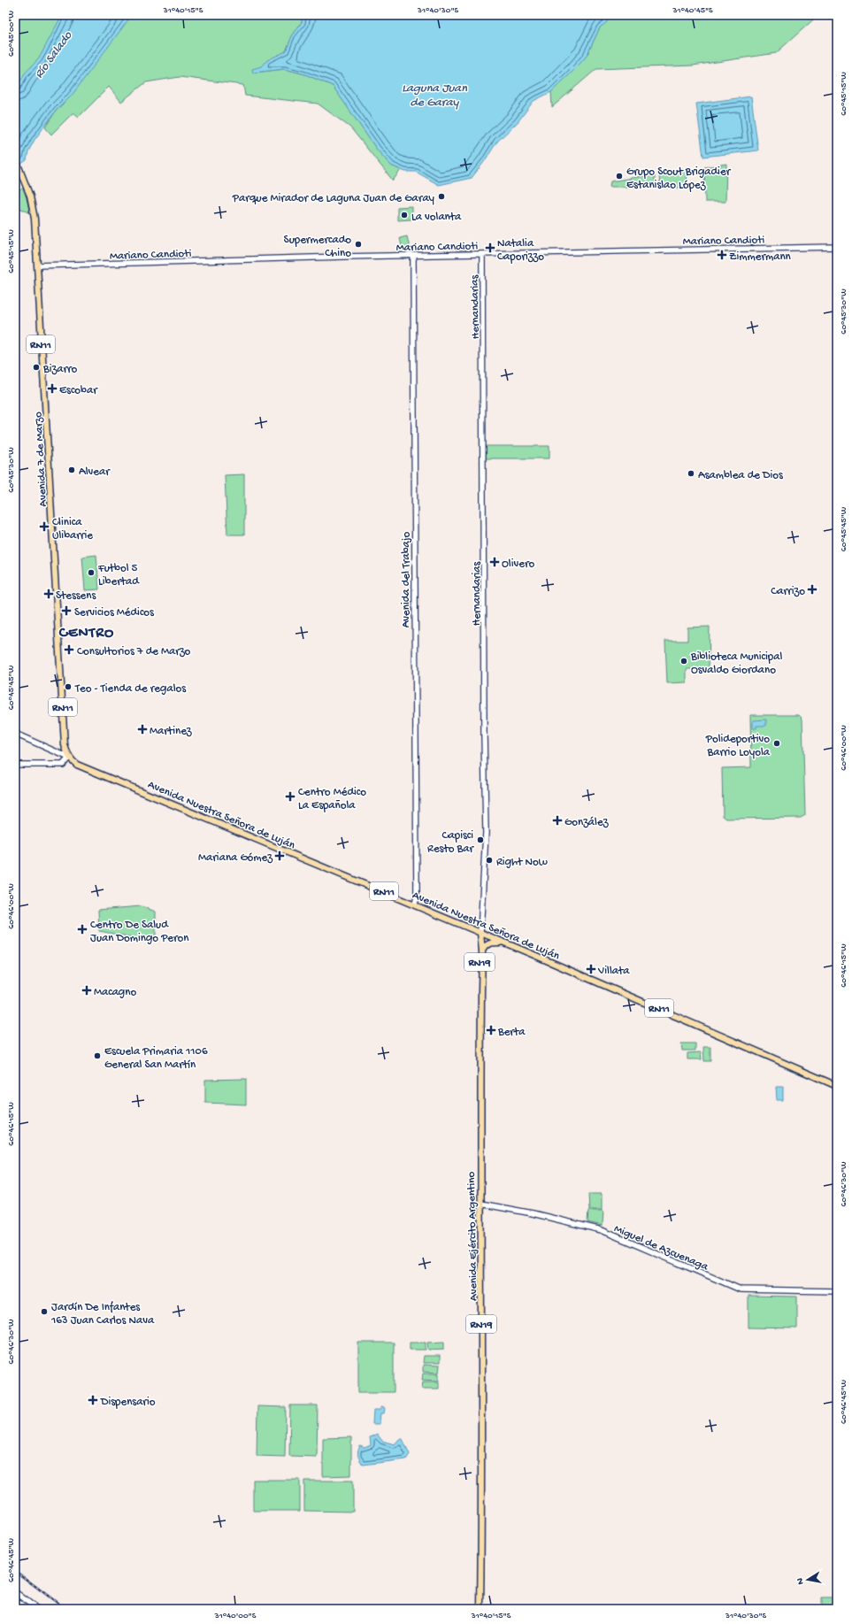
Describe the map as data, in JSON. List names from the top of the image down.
{
  "streets": {
    "main road": [
      "RN11",
      "Avenida 7 de Marzo",
      "Avenida Nuestra Señora de Luján",
      "RN19",
      "Avenida Ejército Argentino"
    ],
    "street": [
      "Mariano Candioti",
      "Hernandarias",
      "Avenida del Trabajo",
      "Miguel de Azcuenaga"
    ]
  },
  "crossings": [
    ["Mariano Candioti", "Hernandarias"],
    ["Mariano Candioti", "Avenida 7 de Marzo"],
    ["Mariano Candioti", "Avenida del Trabajo"],
    ["Hernandarias", "Avenida Nuestra Señora de Luján"],
    ["Hernandarias", "Avenida Ejército Argentino"],
    ["Avenida 7 de Marzo", "Avenida Nuestra Señora de Luján"],
    ["Avenida del Trabajo", "Avenida Nuestra Señora de Luján"],
    ["Avenida Nuestra Señora de Luján", "Avenida Ejército Argentino"],
    ["Avenida Ejército Argentino", "Miguel de Azcuenaga"]
  ],
  "districts": ["CENTRO"],
  "water": ["Río Salado", "Laguna Juan de Garay"],
  "places": {
    "other": [
      "Grupo Scout Brigadier Estanislao López",
      "Parque Mirador de Laguna Juan de Garay",
      "La volanta",
      "Supermercado Chino",
      "Bizarro",
      "Alvear",
      "Asamblea de Dios",
      "Futbol 5 Libertad",
      "Biblioteca Municipal Osvaldo Giordano",
      "Teo - Tienda de regalos",
      "Polideportivo Barrio Loyola",
      "Capisci Resto Bar",
      "Right Now",
      "Escuela Primaria 1106 General San Martín",
      "Jardín De Infantes 163 Juan Carlos Nava"
    ],
    "health": [
      "Natalia Caporizzo",
      "Zimmermann",
      "Escobar",
      "Clinica Ulibarrie",
      "Olivero",
      "Carrizo",
      "Stessens",
      "Servicios Médicos",
      "Consultorios 7 de Marzo",
      "Martinez",
      "Centro Médico La Española",
      "González",
      "Mariana Gómez",
      "Centro De Salud Juan Domingo Peron",
      "Villata",
      "Macagno",
      "Berta",
      "Dispensario"
    ]
  },
  "north": "left",
  "coordinates": [
    "31°40'15\"S",
    "31°40'30\"S",
    "31°40'45\"S",
    "60°45'00\"W",
    "60°45'15\"W",
    "60°45'30\"W",
    "60°45'45\"W",
    "60°46'00\"W",
    "60°46'15\"W",
    "60°46'30\"W",
    "60°46'45\"W",
    "31°40'00\"S"
  ]
}
